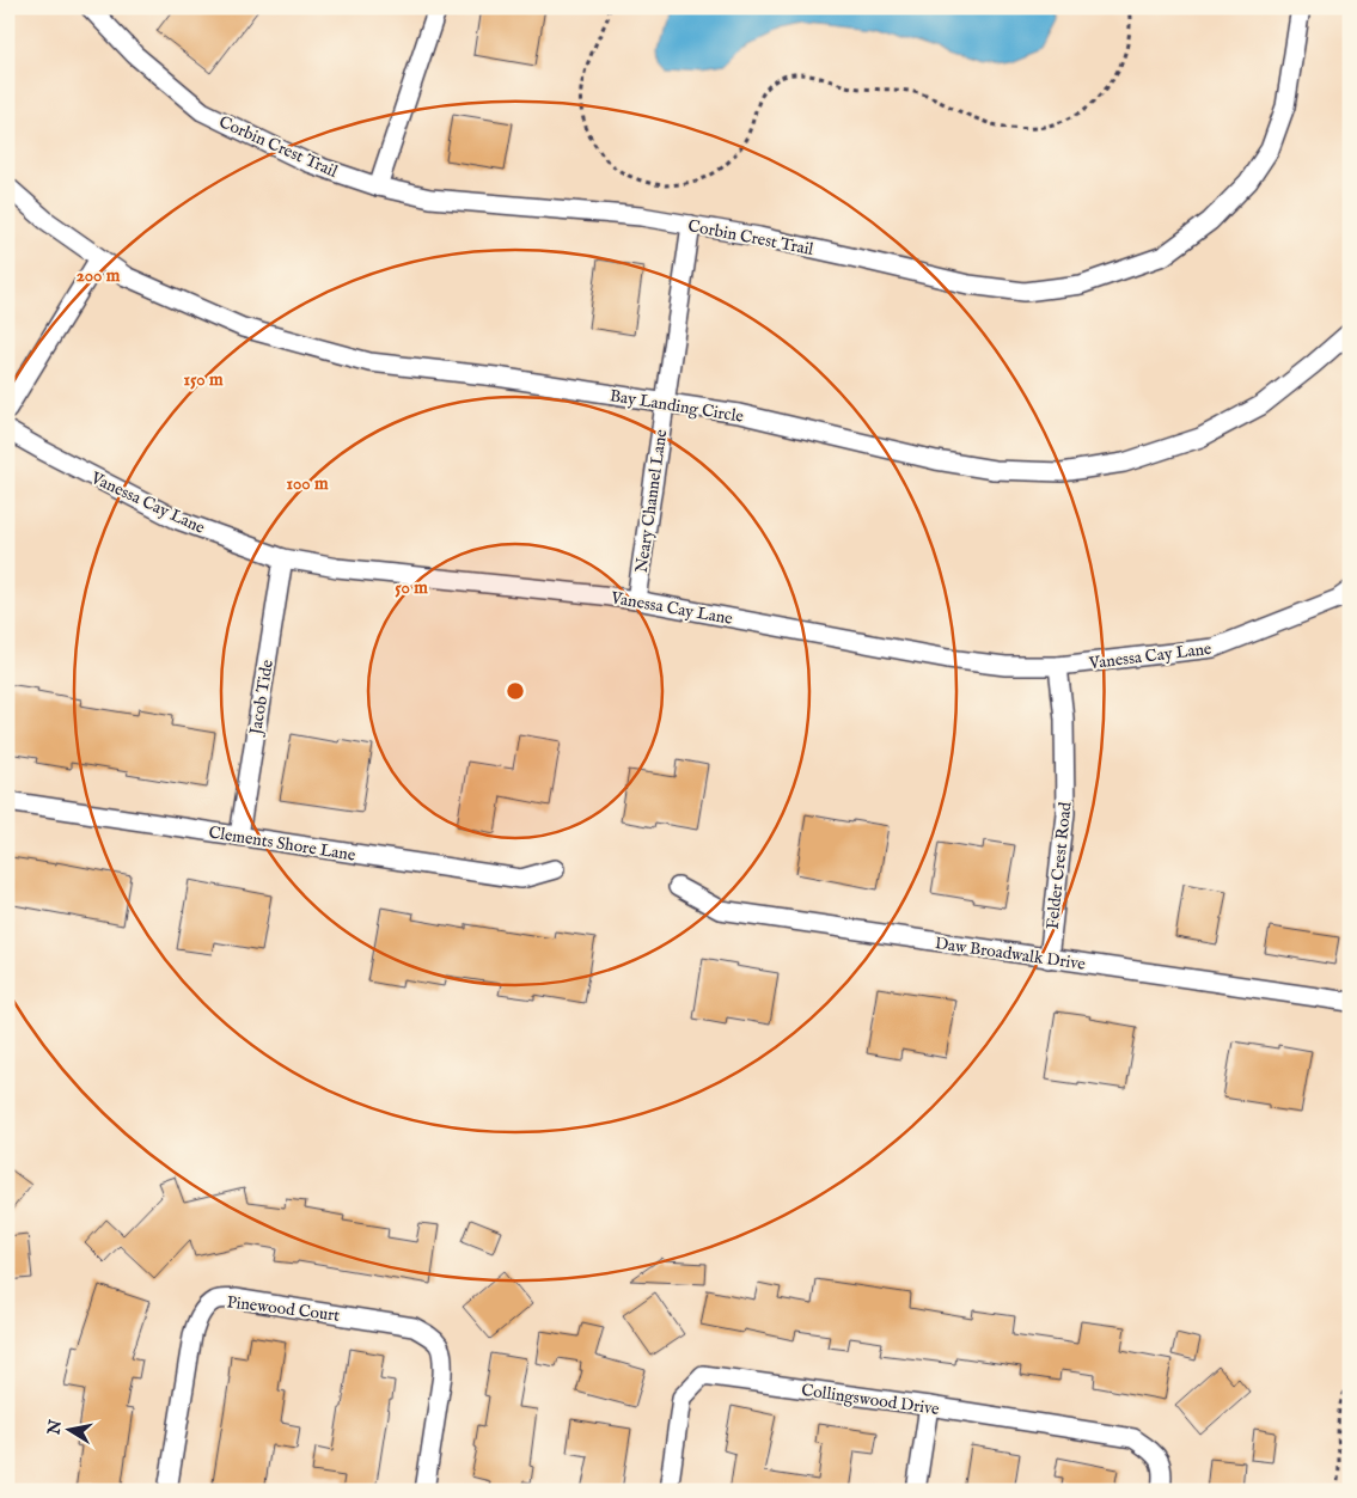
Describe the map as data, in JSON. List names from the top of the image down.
{
  "streets": {
    "street": [
      "Corbin Crest Trail",
      "Bay Landing Circle",
      "Neary Channel Lane",
      "Vanessa Cay Lane",
      "Jacob Tide",
      "Clements Shore Lane",
      "Felder Crest Road",
      "Daw Broadwalk Drive",
      "Pinewood Court",
      "Collingswood Drive"
    ]
  },
  "crossings": [
    ["Corbin Crest Trail", "Neary Channel Lane"],
    ["Bay Landing Circle", "Neary Channel Lane"],
    ["Neary Channel Lane", "Vanessa Cay Lane"],
    ["Vanessa Cay Lane", "Jacob Tide"],
    ["Vanessa Cay Lane", "Felder Crest Road"],
    ["Jacob Tide", "Clements Shore Lane"],
    ["Felder Crest Road", "Daw Broadwalk Drive"]
  ],
  "north": "left",
  "rings": [
    "200 m",
    "150 m",
    "100 m",
    "50 m"
  ]
}
